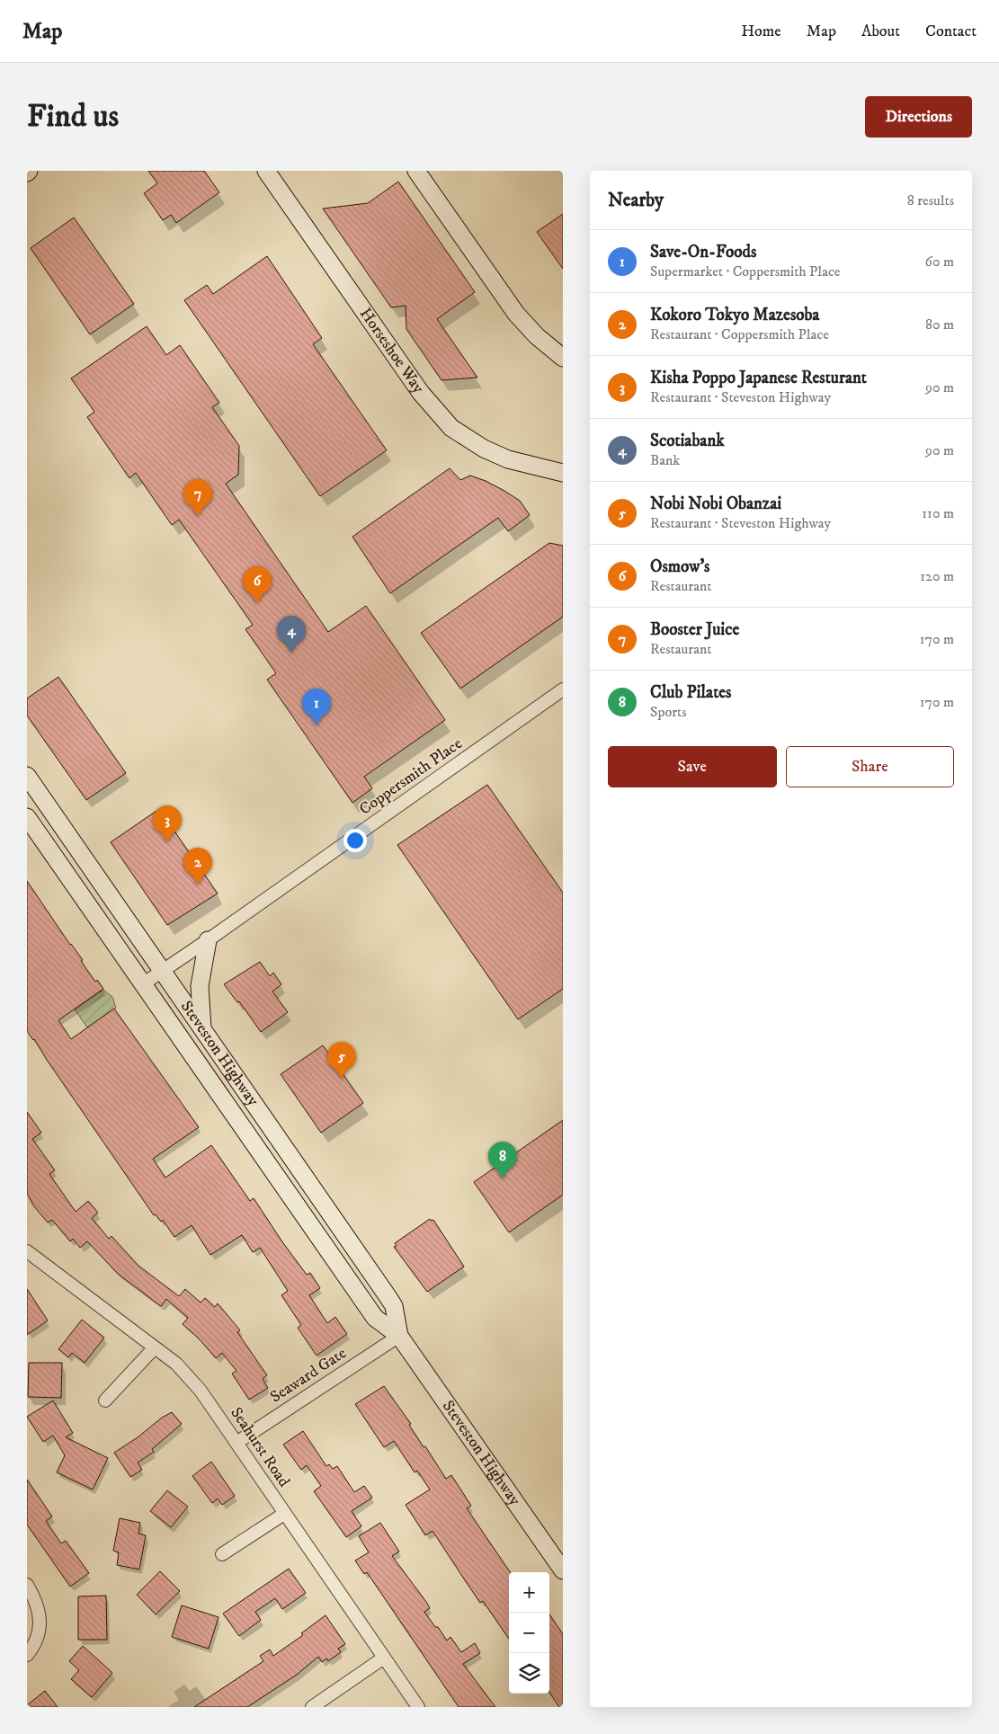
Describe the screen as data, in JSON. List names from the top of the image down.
{
  "streets": {
    "main road": ["Horseshoe Way", "Steveston Highway"],
    "street": ["Coppersmith Place", "Seaward Gate", "Seahurst Road"]
  },
  "crossings": [
    ["Coppersmith Place", "Steveston Highway"],
    ["Steveston Highway", "Seaward Gate"],
    ["Seaward Gate", "Seahurst Road"]
  ],
  "page": {
    "header": "Map",
    "nav": [
      "Home",
      "Map",
      "About",
      "Contact"
    ],
    "buttons": [
      "Directions",
      ["Save", "Share"]
    ],
    "title": "Find us",
    "heading": ["Nearby", "8 results"],
    "list": [
      {
        "mark": "1",
        "name": "Save-On-Foods",
        "note": "Supermarket · Coppersmith Place",
        "value": "60 m"
      },
      {
        "mark": "2",
        "name": "Kokoro Tokyo Mazesoba",
        "note": "Restaurant · Coppersmith Place",
        "value": "80 m"
      },
      {
        "mark": "3",
        "name": "Kisha Poppo Japanese Resturant",
        "note": "Restaurant · Steveston Highway",
        "value": "90 m"
      },
      {
        "mark": "4",
        "name": "Scotiabank",
        "note": "Bank",
        "value": "90 m"
      },
      {
        "mark": "5",
        "name": "Nobi Nobi Obanzai",
        "note": "Restaurant · Steveston Highway",
        "value": "110 m"
      },
      {
        "mark": "6",
        "name": "Osmow's",
        "note": "Restaurant",
        "value": "120 m"
      },
      {
        "mark": "7",
        "name": "Booster Juice",
        "note": "Restaurant",
        "value": "170 m"
      },
      {
        "mark": "8",
        "name": "Club Pilates",
        "note": "Sports",
        "value": "170 m"
      }
    ],
    "pins": [
      "7",
      "6",
      "4",
      "1",
      "3",
      "2",
      "5",
      "8"
    ],
    "map_buttons": ["+", "−"]
  }
}
